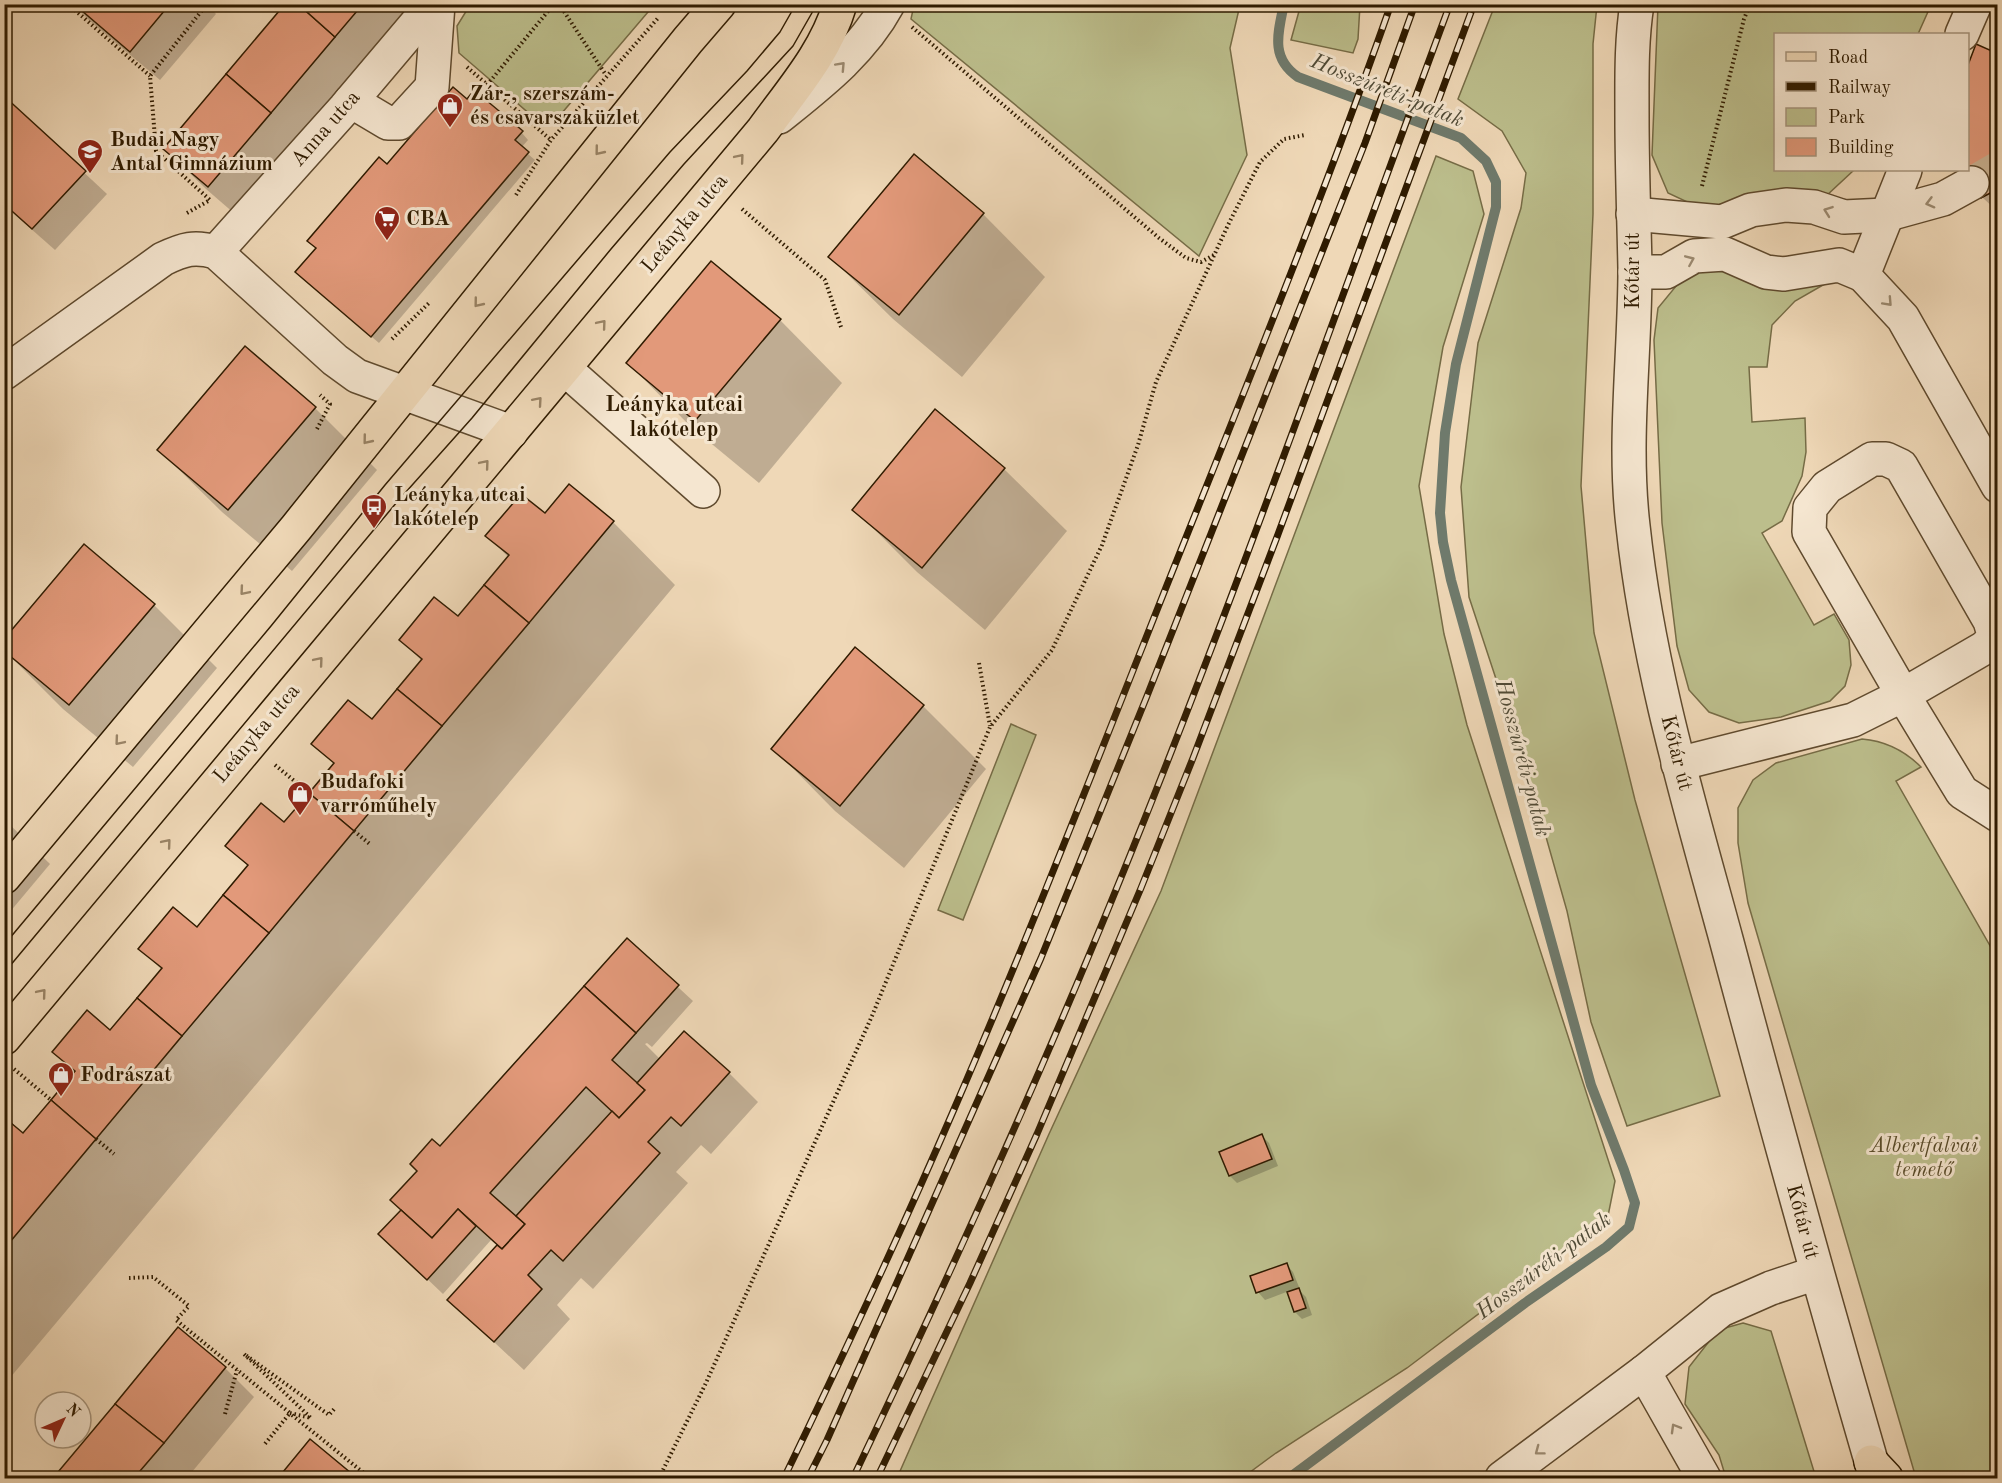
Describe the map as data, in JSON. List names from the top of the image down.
{
  "streets": {
    "main road": ["Leányka utca"],
    "street": ["Anna utca", "Kőtár út"]
  },
  "districts": ["Leányka utcai lakótelep"],
  "water": ["Hosszúréti-patak"],
  "parks": ["Albertfalvai temető"],
  "places": {
    "shop": ["Zár-, szerszám- és csavarszaküzlet", "Budafoki varróműhely", "Fodrászat"],
    "school or university": ["Budai Nagy Antal Gimnázium"],
    "supermarket": ["CBA"],
    "bus stop": ["Leányka utcai lakótelep"]
  },
  "legend": [
    "Road",
    "Railway",
    "Park",
    "Building"
  ],
  "north": "top right"
}
